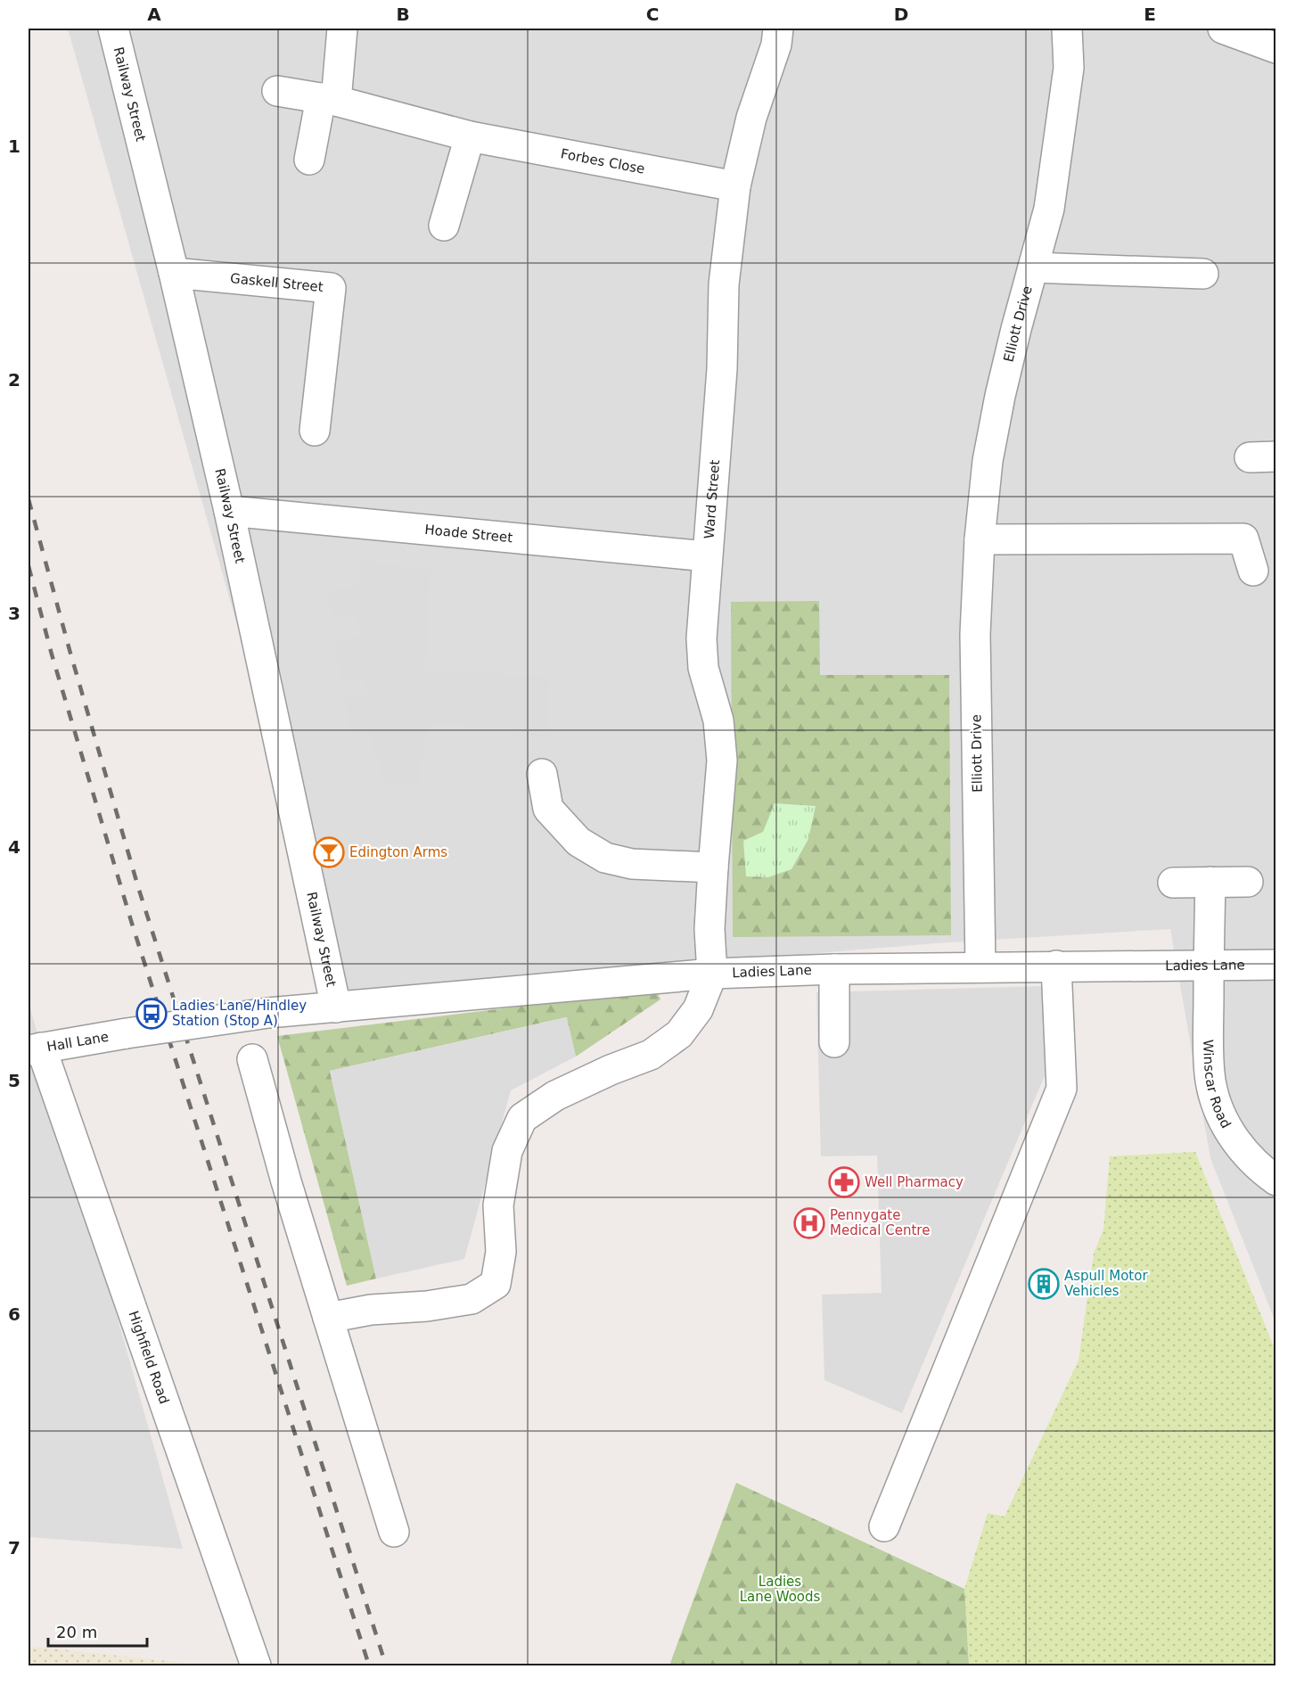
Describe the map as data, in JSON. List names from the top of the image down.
{
  "streets": {
    "street": [
      "Railway Street",
      "Forbes Close",
      "Gaskell Street",
      "Elliott Drive",
      "Ward Street",
      "Hoade Street",
      "Ladies Lane",
      "Hall Lane",
      "Winscar Road",
      "Highfield Road"
    ]
  },
  "crossings": [
    ["Railway Street", "Gaskell Street"],
    ["Railway Street", "Hoade Street"],
    ["Railway Street", "Ladies Lane"],
    ["Forbes Close", "Ward Street"],
    ["Elliott Drive", "Ladies Lane"],
    ["Ward Street", "Hoade Street"],
    ["Ward Street", "Ladies Lane"],
    ["Ladies Lane", "Hall Lane"],
    ["Ladies Lane", "Winscar Road"],
    ["Hall Lane", "Highfield Road"]
  ],
  "parks": ["Ladies Lane Woods"],
  "places": {
    "bar": ["Edington Arms"],
    "bus stop": ["Ladies Lane/Hindley Station (Stop A)"],
    "pharmacy": ["Well Pharmacy"],
    "hospital": ["Pennygate Medical Centre"],
    "building": ["Aspull Motor Vehicles"]
  },
  "scale_bar": "20 m",
  "grid": {
    "columns": [
      "A",
      "B",
      "C",
      "D",
      "E"
    ],
    "rows": [
      "1",
      "2",
      "3",
      "4",
      "5",
      "6",
      "7"
    ]
  }
}
